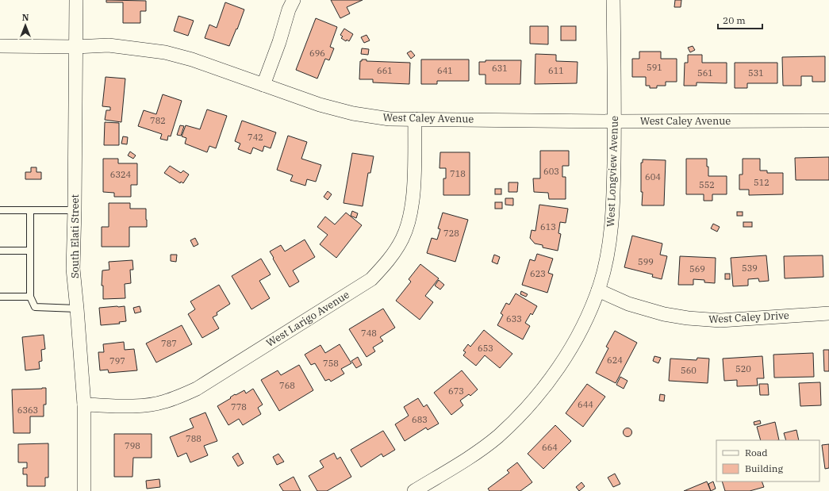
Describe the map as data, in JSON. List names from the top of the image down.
{
  "streets": {
    "street": [
      "West Caley Avenue",
      "West Longview Avenue",
      "South Elati Street",
      "West Caley Drive",
      "West Larigo Avenue"
    ]
  },
  "crossings": [
    ["West Caley Avenue", "West Longview Avenue"],
    ["West Caley Avenue", "South Elati Street"],
    ["West Caley Avenue", "West Larigo Avenue"],
    ["West Longview Avenue", "West Caley Drive"],
    ["South Elati Street", "West Larigo Avenue"]
  ],
  "house_numbers": [
    "696",
    "591",
    "631",
    "661",
    "641",
    "611",
    "561",
    "531",
    "782",
    "742",
    "603",
    "718",
    "6324",
    "604",
    "512",
    "552",
    "613",
    "728",
    "599",
    "539",
    "569",
    "623",
    "633",
    "748",
    "787",
    "653",
    "624",
    "797",
    "758",
    "520",
    "560",
    "768",
    "673",
    "644",
    "778",
    "6363",
    "683",
    "788",
    "798",
    "664"
  ],
  "legend": ["Road", "Building"],
  "scale_bar": "20 m",
  "north": "top"
}
